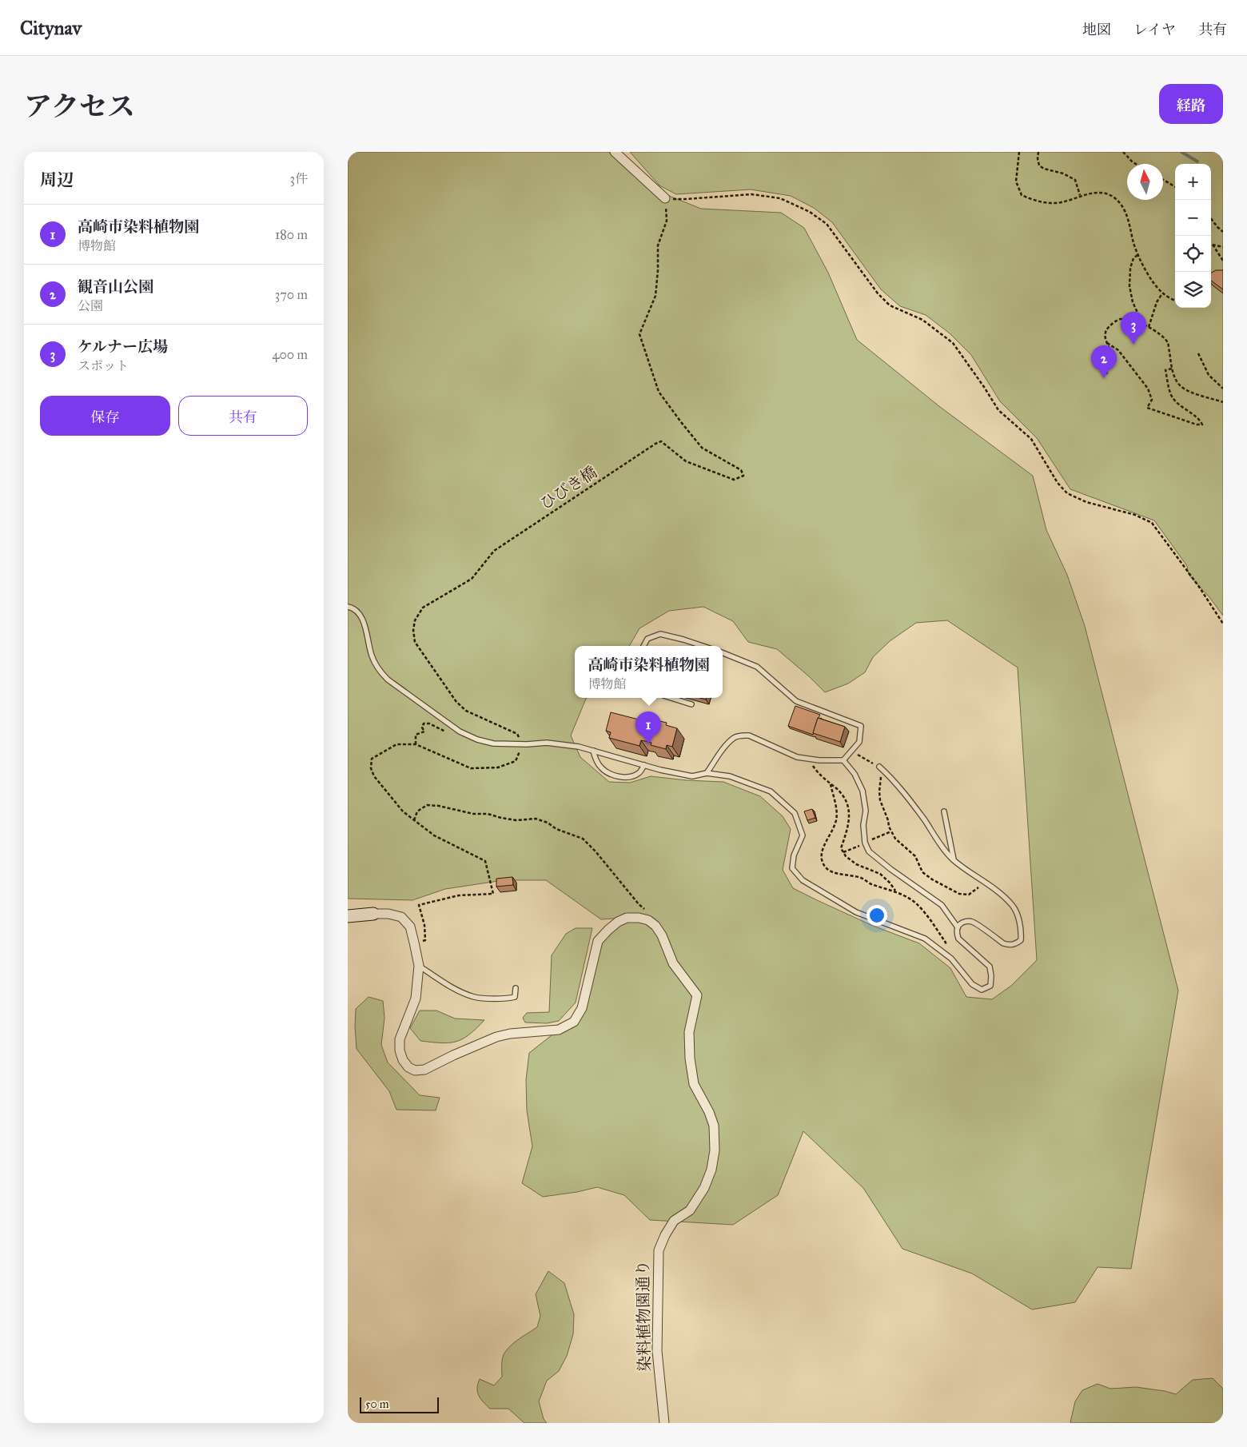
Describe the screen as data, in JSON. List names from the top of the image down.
{
  "streets": {
    "street": ["染料植物園通り"],
    "path": ["ひびき橋"]
  },
  "scale_bar": "50 m",
  "north": "top",
  "page": {
    "header": "Citynav",
    "nav": ["地図", "レイヤ", "共有"],
    "title": "アクセス",
    "buttons": [
      "経路",
      ["保存", "共有"]
    ],
    "heading": ["周辺", "3件"],
    "map_buttons": ["+", "−"],
    "list": [
      {
        "mark": "1",
        "name": "高崎市染料植物園",
        "note": "博物館",
        "value": "180 m"
      },
      {
        "mark": "2",
        "name": "観音山公園",
        "note": "公園",
        "value": "370 m"
      },
      {
        "mark": "3",
        "name": "ケルナー広場",
        "note": "スポット",
        "value": "400 m"
      }
    ],
    "pins": ["3", "2", "1"],
    "popup": ["高崎市染料植物園", "博物館"],
    "scale": "50 m"
  }
}
